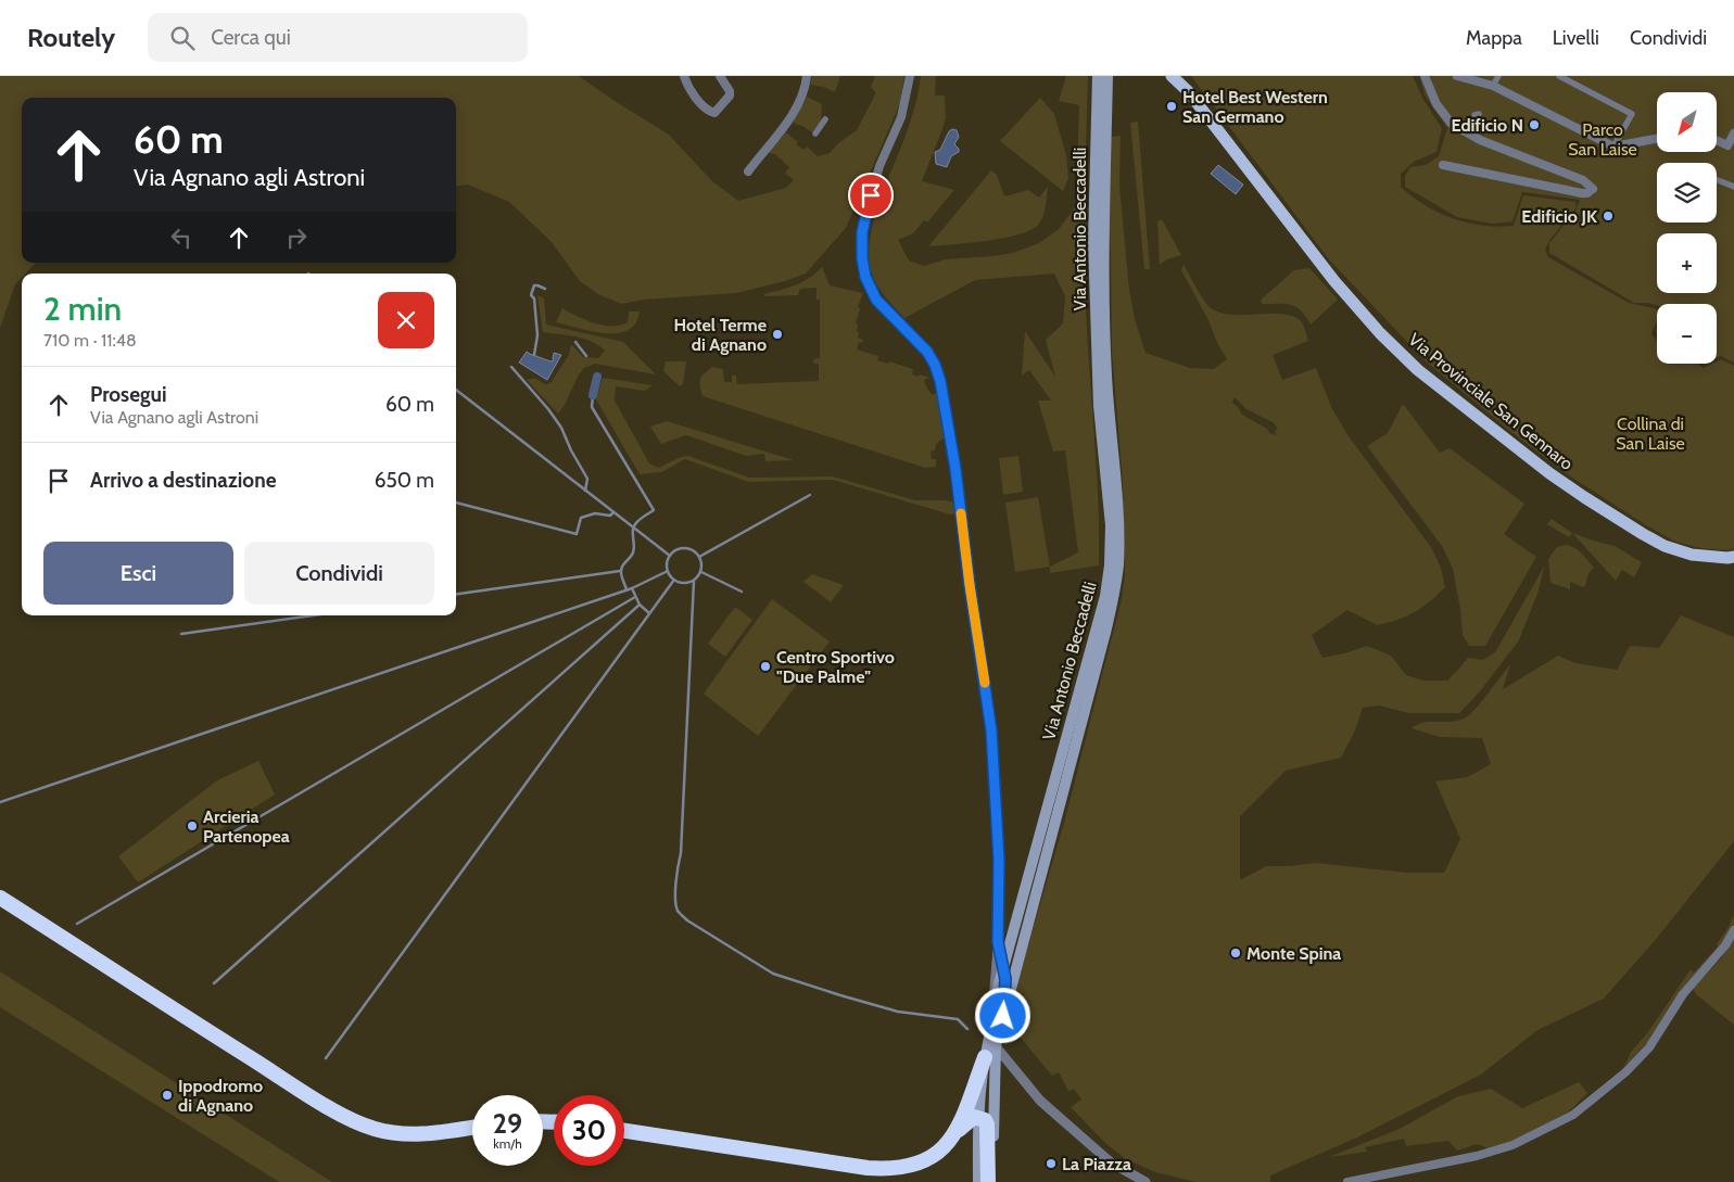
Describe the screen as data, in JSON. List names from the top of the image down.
{
  "streets": {
    "main road": ["Via Antonio Beccadelli", "Via Provinciale San Gennaro"]
  },
  "parks": ["Parco San Laise", "Collina di San Laise"],
  "places": [
    "Hotel Best Western San Germano",
    "Edificio N",
    "Edificio JK",
    "Hotel Terme di Agnano",
    "Centro Sportivo \"Due Palme\"",
    "Arcieria Partenopea",
    "Monte Spina",
    "Ippodromo di Agnano",
    "La Piazza"
  ],
  "north": "bottom left",
  "page": {
    "header": "Routely",
    "search": "Cerca qui",
    "nav": ["Mappa", "Livelli", "Condividi"],
    "map_buttons": ["+", "−"],
    "turn": ["60 m", "Via Agnano agli Astroni"],
    "heading": ["2 min", "710 m · 11:48"],
    "list": [
      {
        "name": "Prosegui",
        "note": "Via Agnano agli Astroni",
        "value": "60 m"
      },
      {
        "name": "Arrivo a destinazione",
        "value": "650 m"
      }
    ],
    "buttons": ["Esci", "Condividi"],
    "speed": "29 km/h",
    "limit": "30"
  }
}
